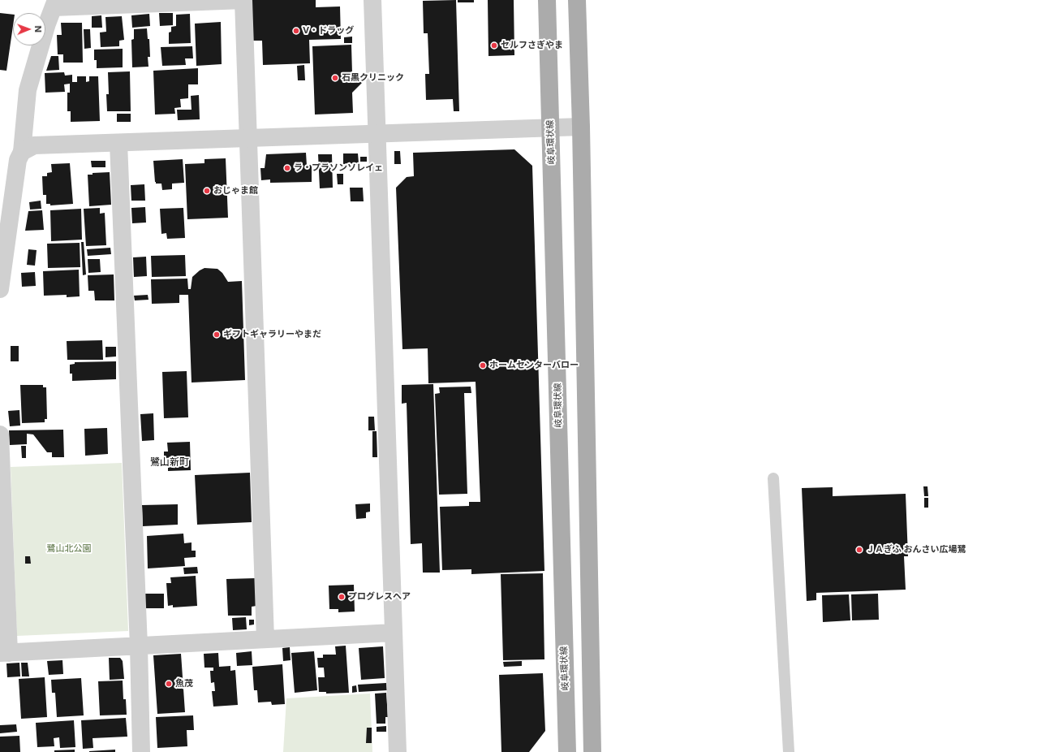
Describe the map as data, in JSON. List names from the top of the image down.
{
  "streets": {
    "main road": ["岐阜環状線"]
  },
  "districts": ["鷺山新町"],
  "parks": ["鷺山北公園"],
  "places": [
    "V・ドラッグ",
    "セルフさぎやま",
    "石黒クリニック",
    "ラ・プラソンソレイェ",
    "おじゃま館",
    "ギフトギャラリーやまだ",
    "ホームセンターバロー",
    "ＪＡぎふ おんさい広場鷺",
    "プログレスヘア",
    "魚茂"
  ],
  "north": "right"
}
